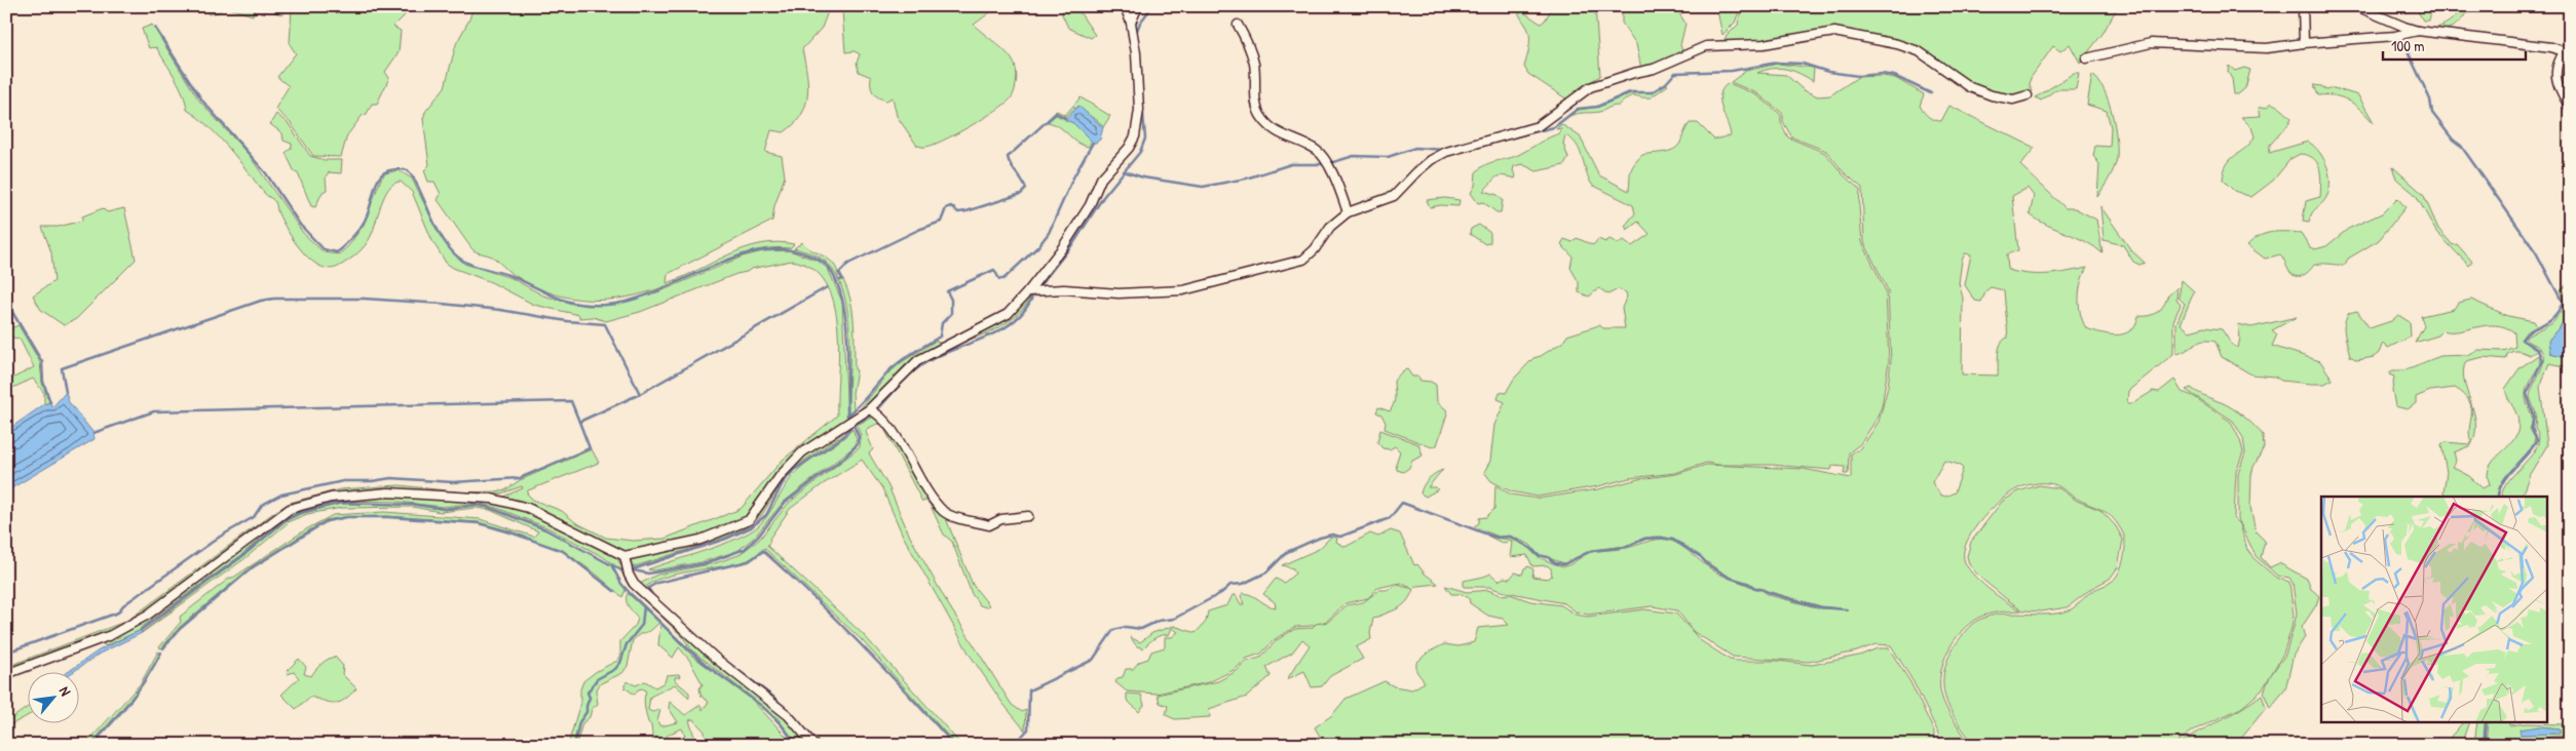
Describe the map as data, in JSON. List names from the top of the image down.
{
  "scale_bar": "100 m",
  "north": "top right"
}
